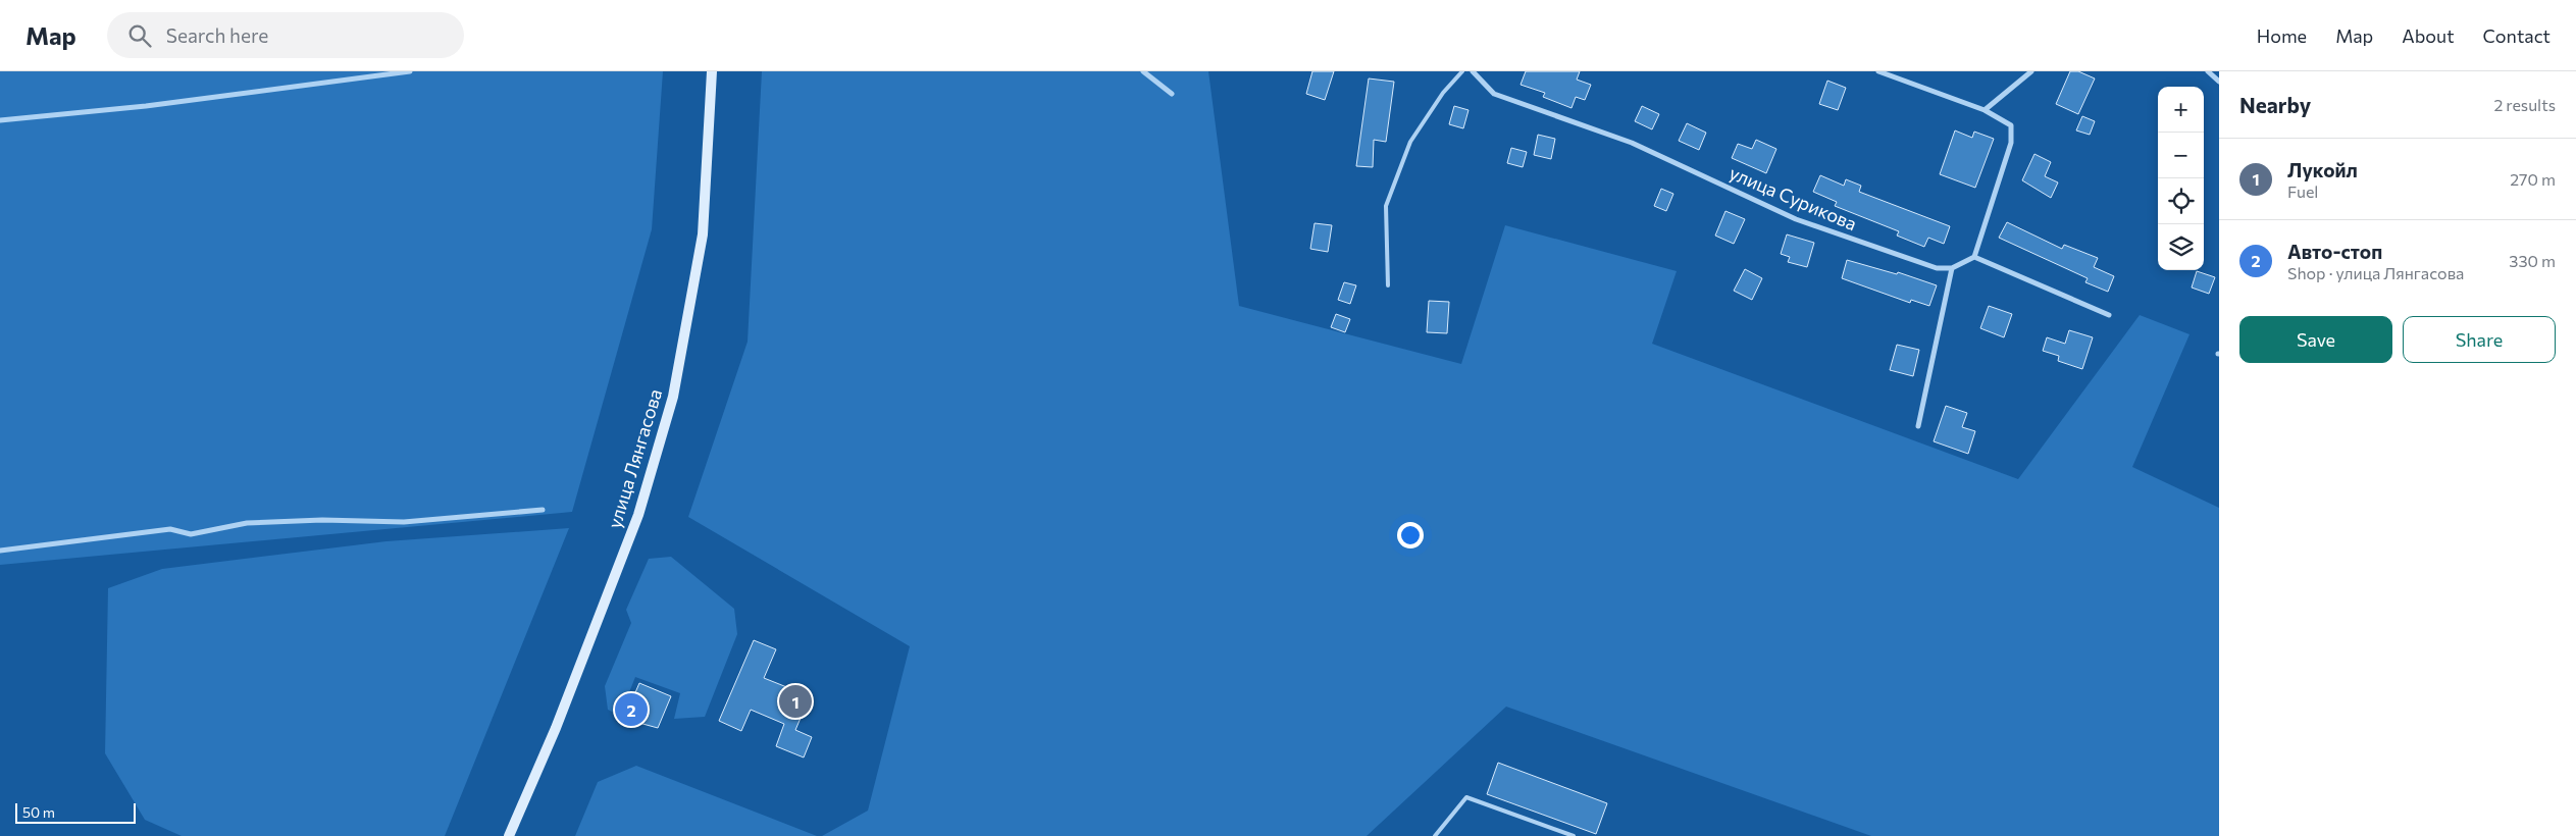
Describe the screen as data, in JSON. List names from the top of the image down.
{
  "streets": {
    "main road": ["улица Лянгасова"],
    "street": ["улица Сурикова"]
  },
  "scale_bar": "50 m",
  "page": {
    "header": "Map",
    "search": "Search here",
    "nav": [
      "Home",
      "Map",
      "About",
      "Contact"
    ],
    "heading": ["Nearby", "2 results"],
    "map_buttons": ["+", "−"],
    "list": [
      {
        "mark": "1",
        "name": "Лукойл",
        "note": "Fuel",
        "value": "270 m"
      },
      {
        "mark": "2",
        "name": "Авто-стоп",
        "note": "Shop · улица Лянгасова",
        "value": "330 m"
      }
    ],
    "buttons": ["Save", "Share"],
    "pins": ["1", "2"],
    "scale": "50 m"
  }
}
